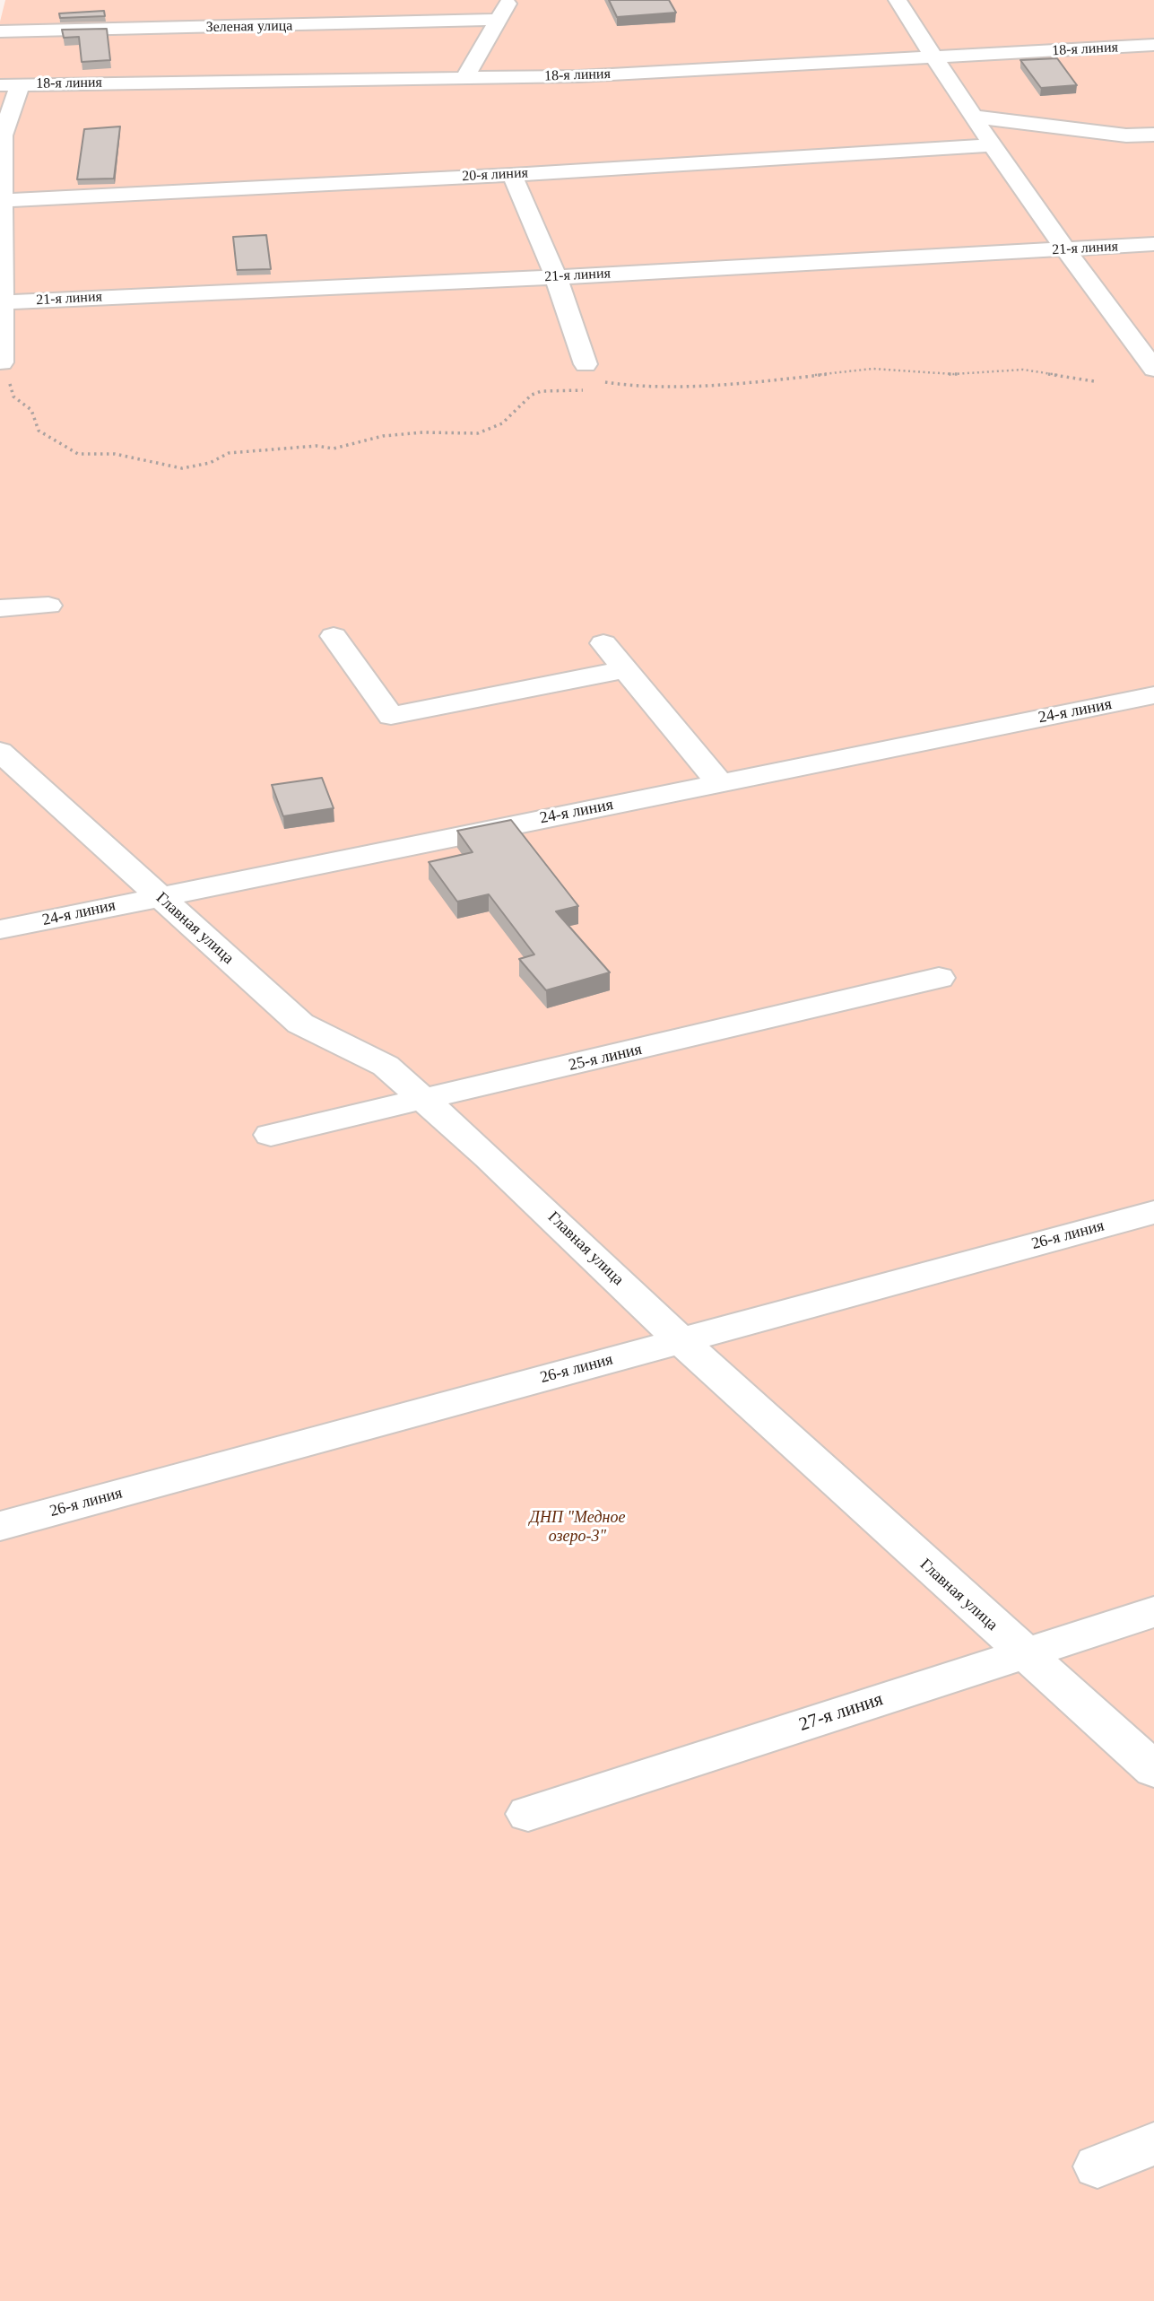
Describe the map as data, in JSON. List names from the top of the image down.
{
  "streets": {
    "street": [
      "Зеленая улица",
      "18-я линия",
      "20-я линия",
      "21-я линия",
      "24-я линия",
      "Главная улица",
      "25-я линия",
      "26-я линия",
      "27-я линия"
    ]
  },
  "crossings": [
    ["24-я линия", "Главная улица"],
    ["Главная улица", "25-я линия"],
    ["Главная улица", "26-я линия"],
    ["Главная улица", "27-я линия"]
  ],
  "parks": ["ДНП \"Медное озеро-3\""]
}
